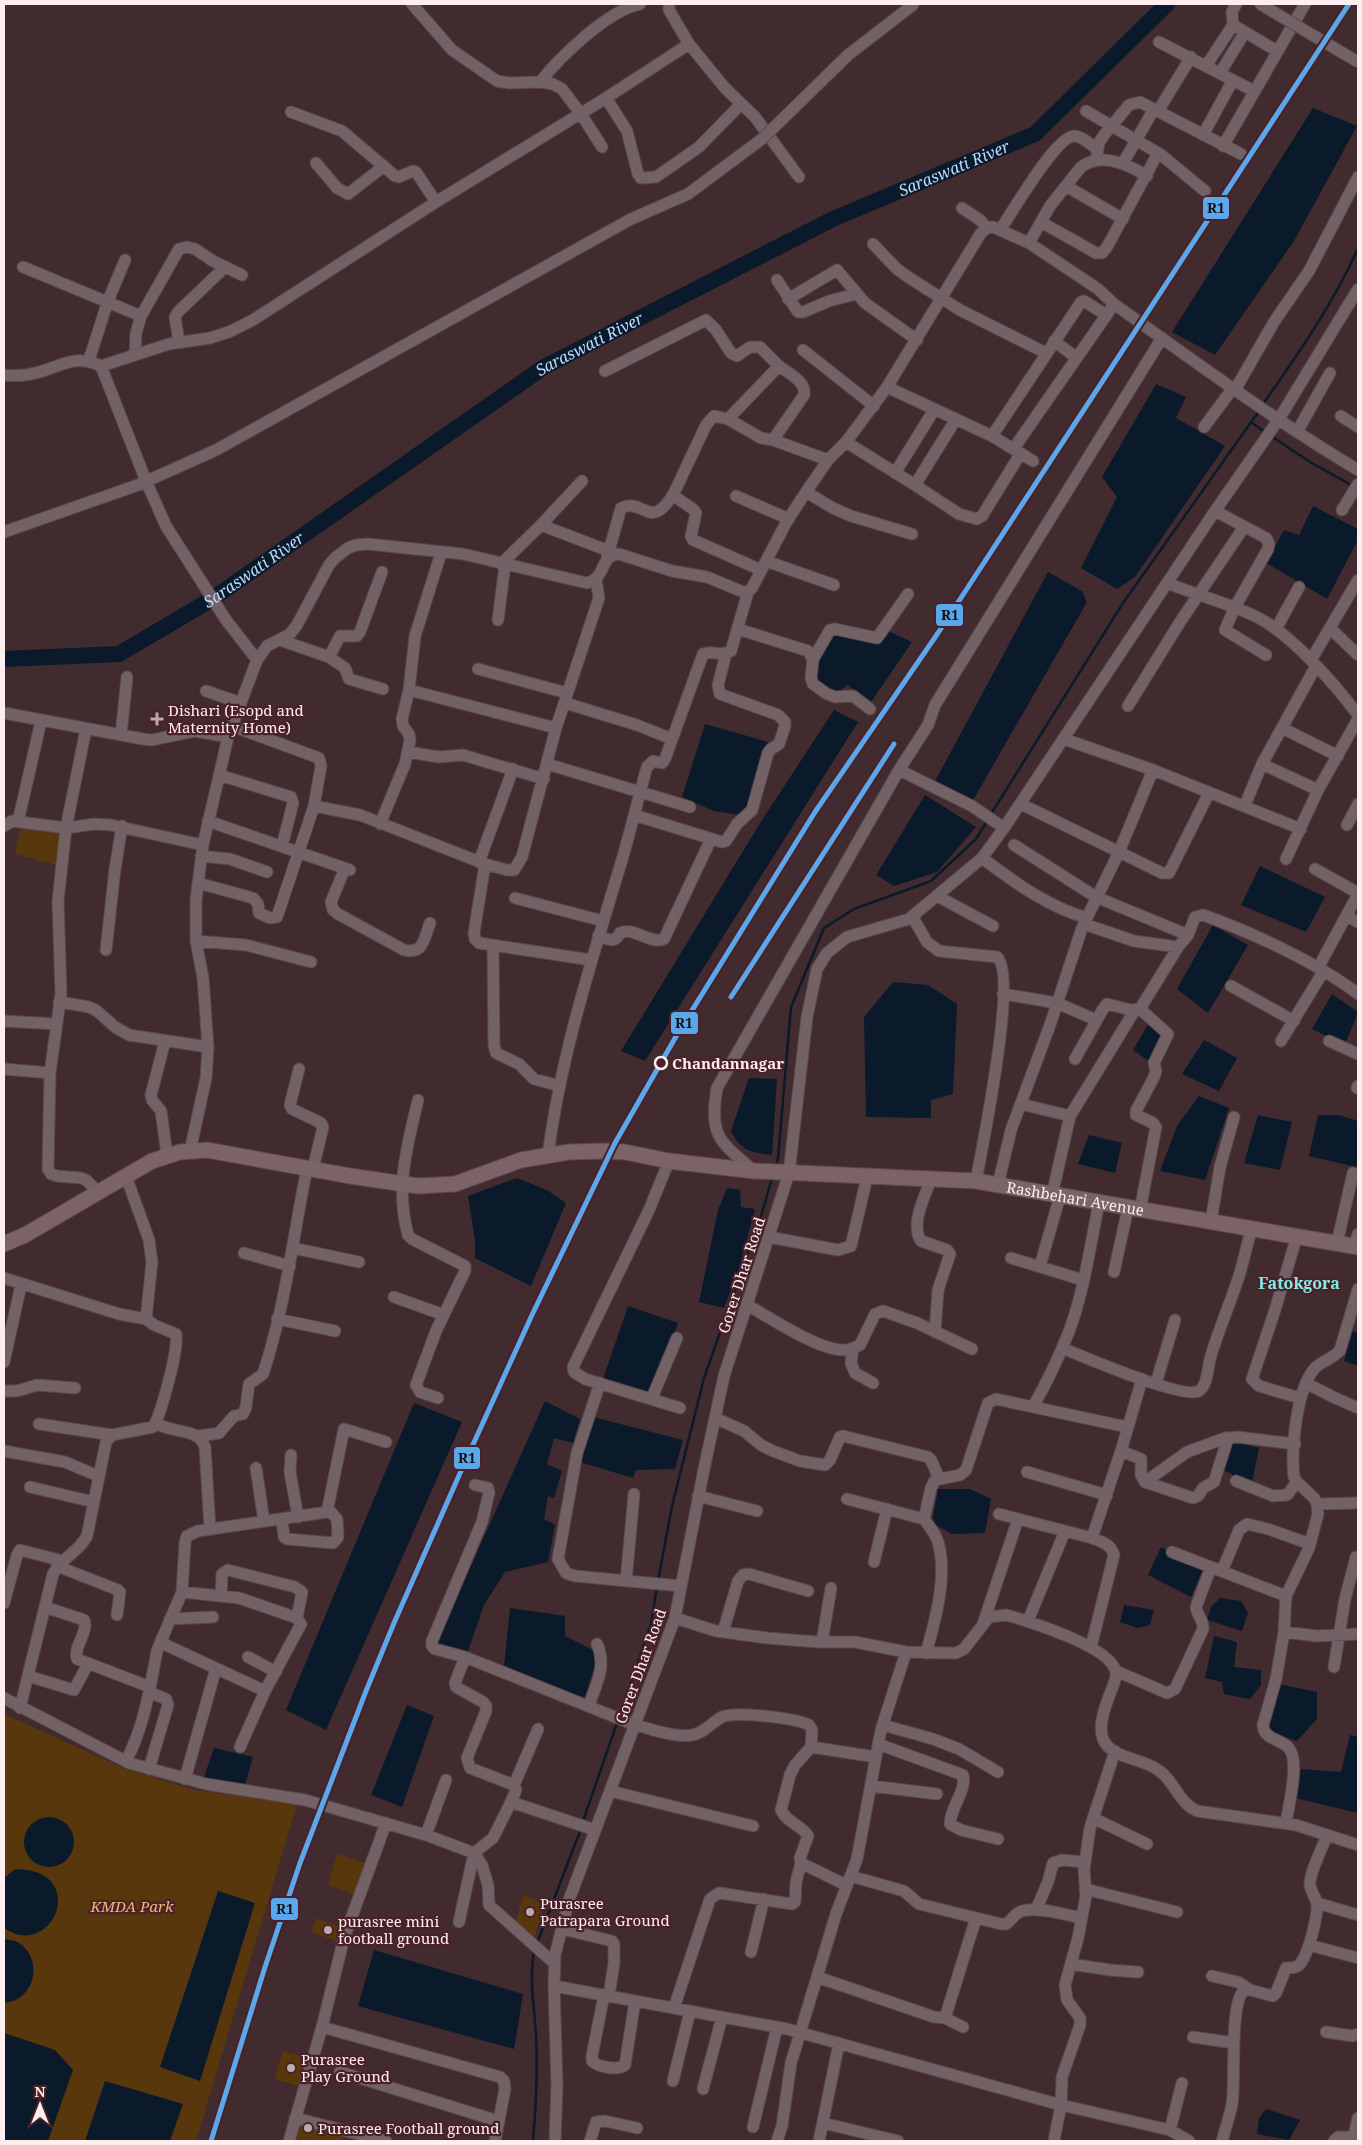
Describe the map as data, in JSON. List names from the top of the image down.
{
  "streets": {
    "main road": ["Rashbehari Avenue"],
    "street": ["Gorer Dhar Road"]
  },
  "crossings": [
    ["Rashbehari Avenue", "Gorer Dhar Road"]
  ],
  "districts": ["Fatokgora"],
  "water": ["Saraswati River"],
  "parks": ["KMDA Park"],
  "places": {
    "health": ["Dishari (Esopd and Maternity Home)"],
    "other": [
      "Chandannagar",
      "Purasree Patrapara Ground",
      "purasree mini football ground",
      "Purasree Play Ground",
      "Purasree Football ground"
    ]
  },
  "lines": ["transit line R1"],
  "north": "top"
}
